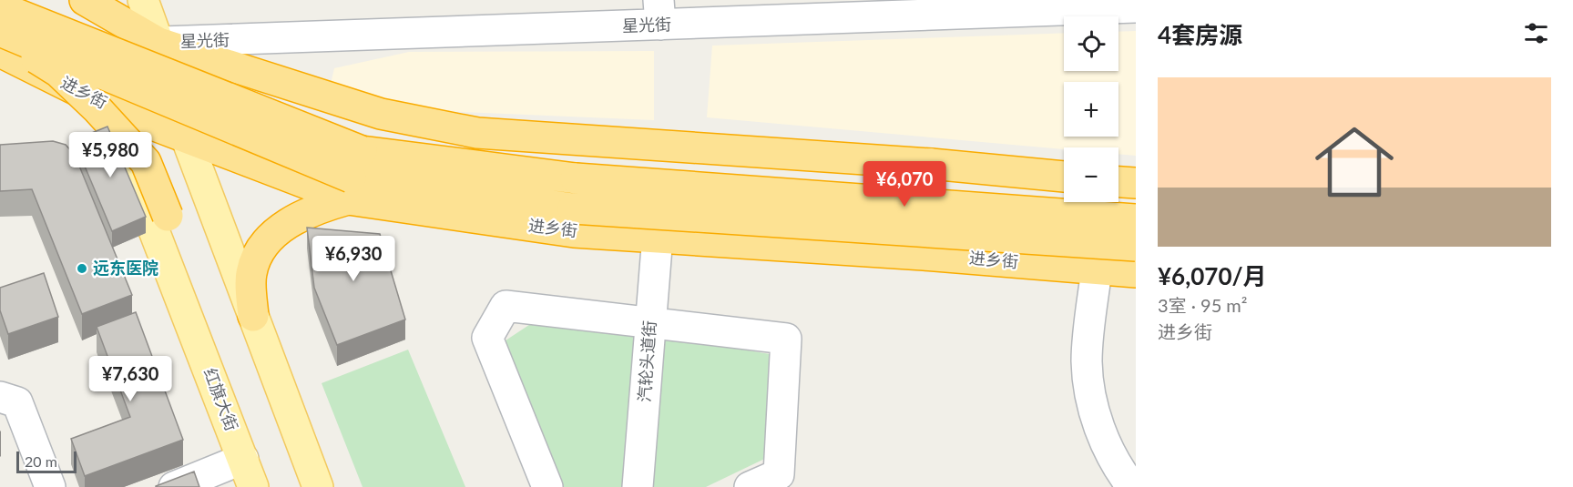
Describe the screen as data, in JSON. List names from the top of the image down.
{
  "streets": {
    "highway": ["进乡街", "红旗大街"],
    "street": ["星光街", "汽轮头道街"]
  },
  "crossings": [
    ["进乡街", "汽轮头道街"],
    ["进乡街", "红旗大街"]
  ],
  "places": ["远东医院"],
  "scale_bar": "20 m",
  "page": {
    "heading": "4套房源",
    "map_buttons": ["+", "−"],
    "list": [
      {
        "name": "¥6,070/月",
        "note": "3室 · 95 m² · 进乡街"
      }
    ],
    "price": [
      "¥5,980",
      "¥6,070",
      "¥6,930",
      "¥7,630"
    ],
    "scale": "20 m"
  }
}
